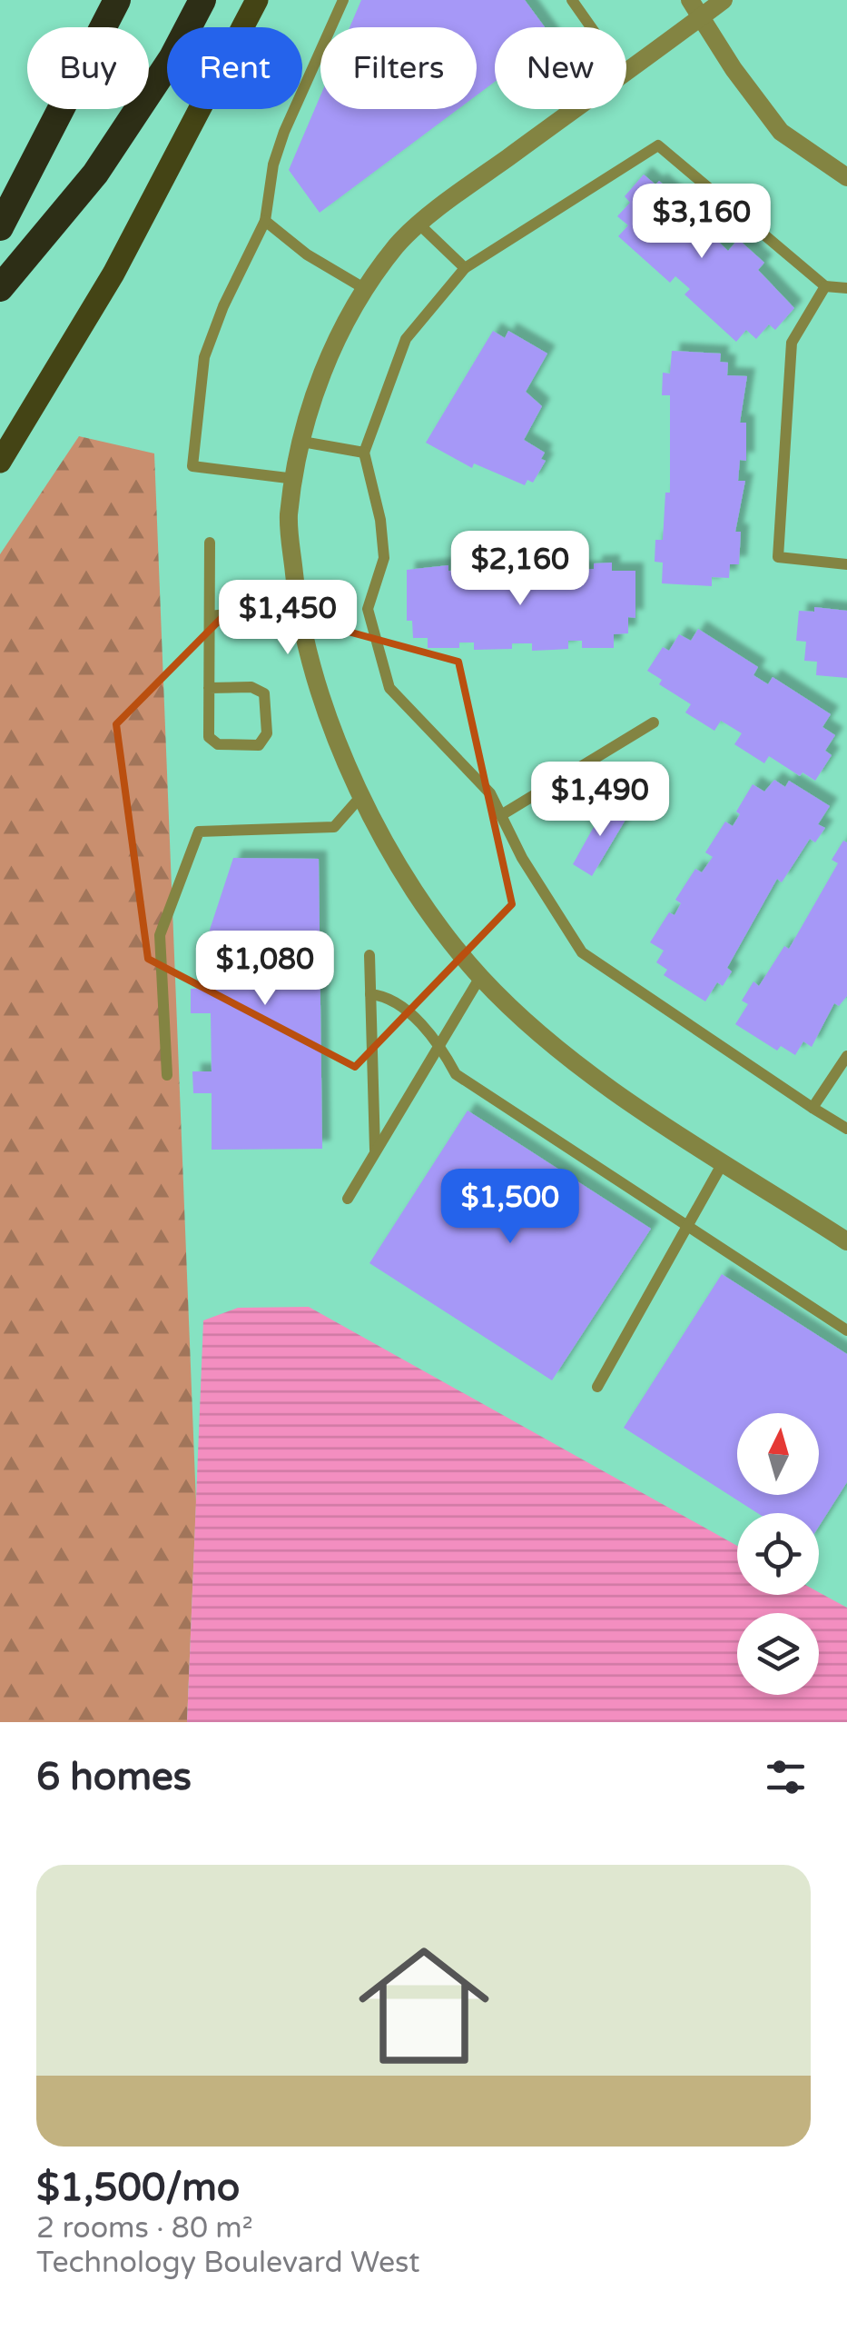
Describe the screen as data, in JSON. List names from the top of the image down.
{
  "north": "top",
  "page": {
    "chip": [
      "Buy",
      "Rent",
      "Filters",
      "New"
    ],
    "price": [
      "$3,160",
      "$2,160",
      "$1,450",
      "$1,490",
      "$1,080",
      "$1,500"
    ],
    "heading": "6 homes",
    "list": [
      {
        "name": "$1,500/mo",
        "note": "2 rooms · 80 m² · Technology Boulevard West"
      }
    ]
  }
}
